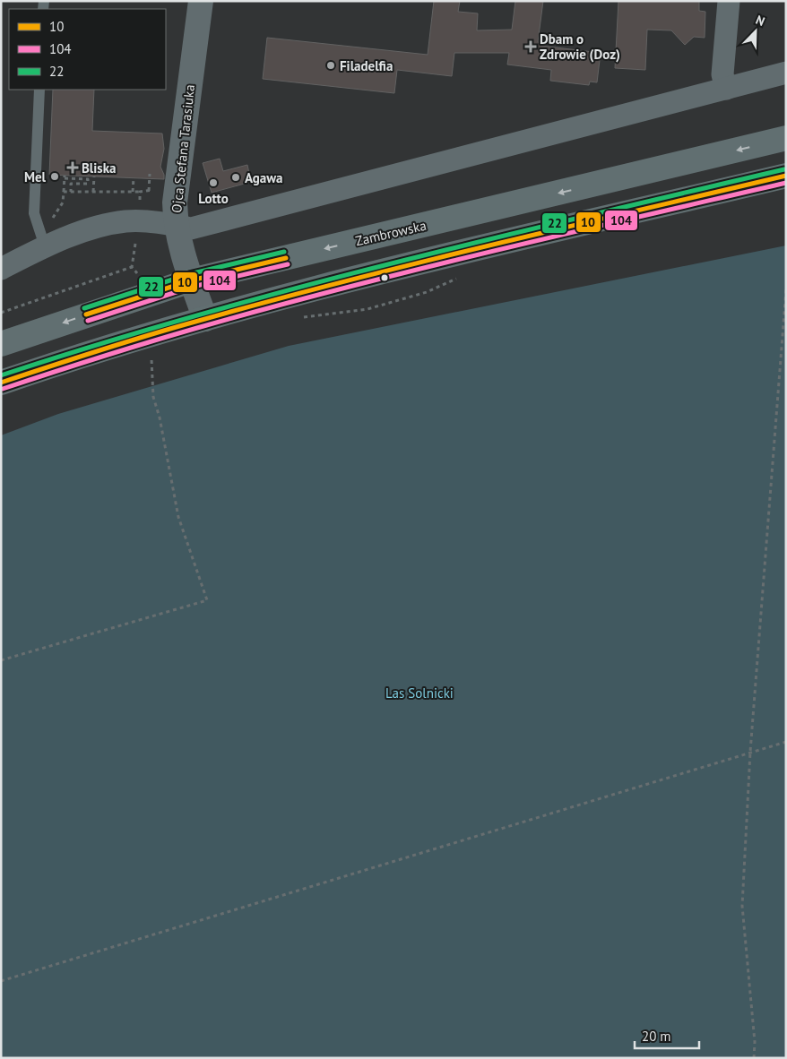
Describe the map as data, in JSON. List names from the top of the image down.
{
  "streets": {
    "main road": ["Zambrowska"],
    "street": ["Ojca Stefana Tarasiuka"]
  },
  "crossings": [
    ["Ojca Stefana Tarasiuka", "Zambrowska"]
  ],
  "parks": ["Las Solnicki"],
  "places": {
    "health": ["Dbam o Zdrowie (Doz)", "Bliska"],
    "other": [
      "Filadelfia",
      "Mel",
      "Agawa",
      "Lotto"
    ]
  },
  "lines": ["transit line 22", "transit line 10", "transit line 104"],
  "legend": ["10", "104", "22"],
  "scale_bar": "20 m",
  "north": "top right"
}
